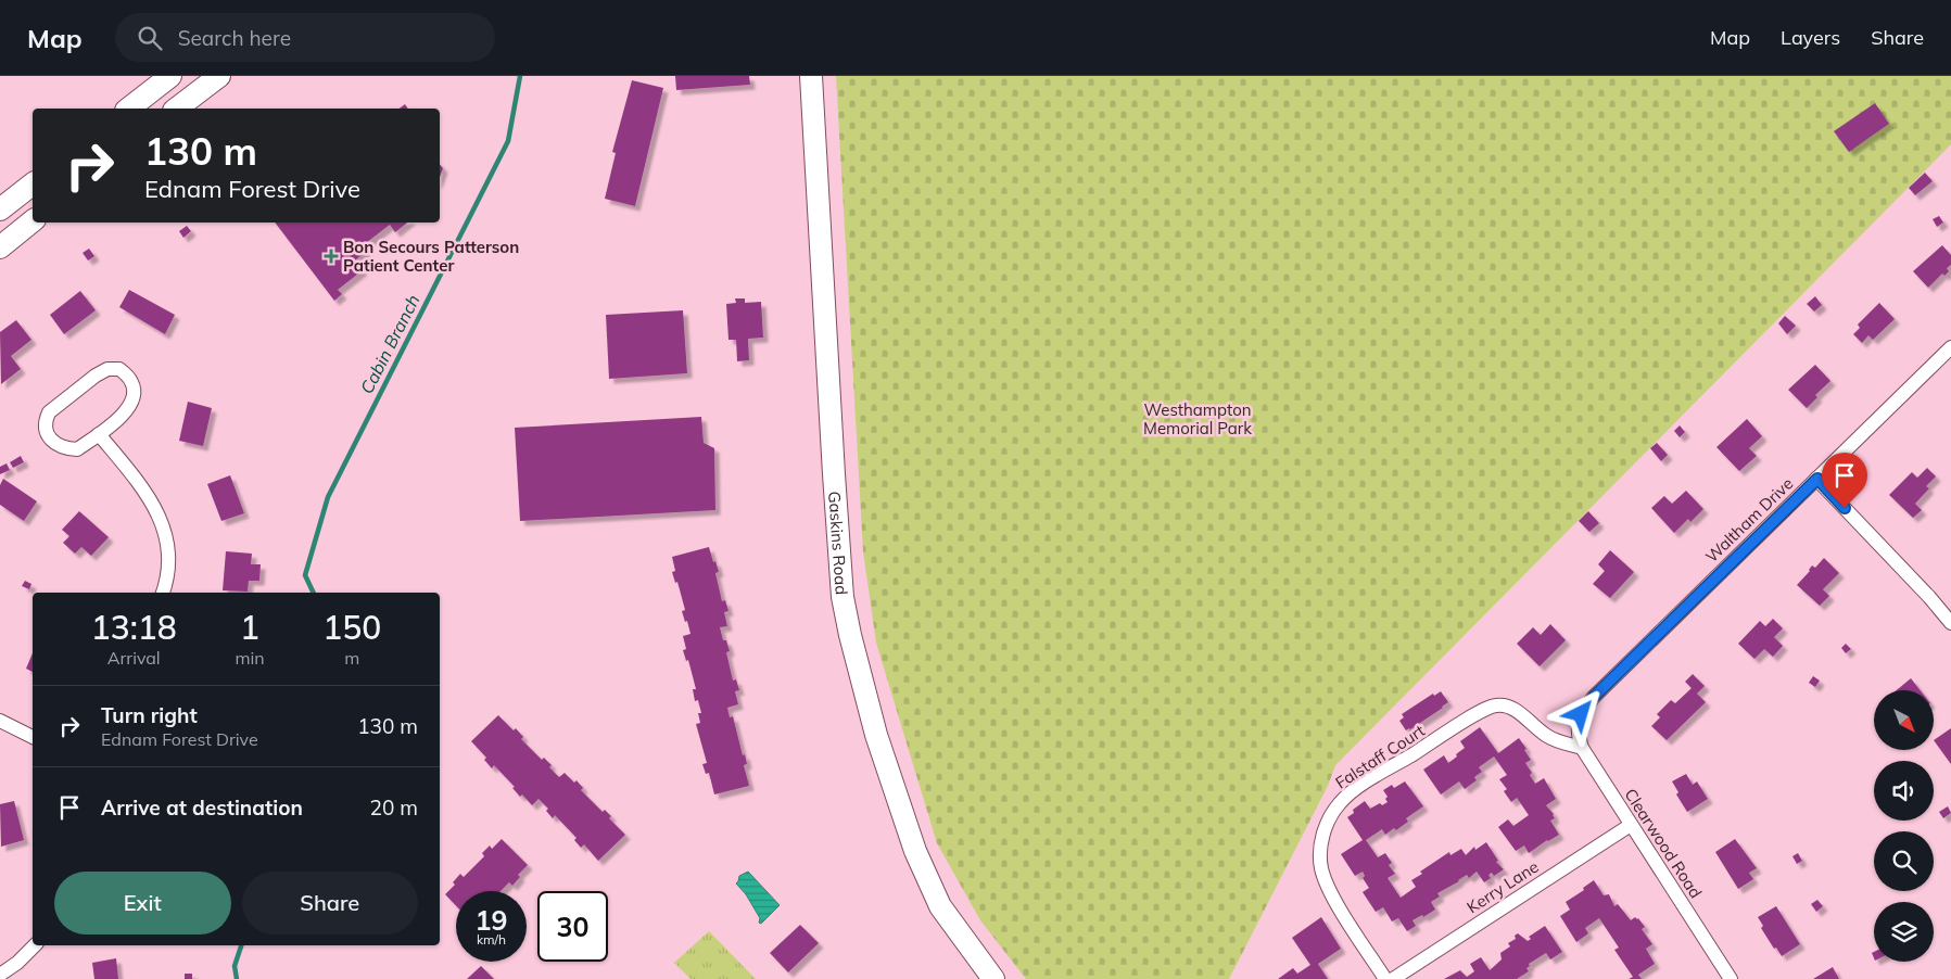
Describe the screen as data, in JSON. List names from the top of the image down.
{
  "streets": {
    "main road": ["Gaskins Road"],
    "street": [
      "Waltham Drive",
      "Falstaff Court",
      "Clearwood Road",
      "Kerry Lane"
    ]
  },
  "crossings": [
    ["Waltham Drive", "Clearwood Road"],
    ["Falstaff Court", "Clearwood Road"],
    ["Clearwood Road", "Kerry Lane"]
  ],
  "water": ["Cabin Branch"],
  "parks": ["Westhampton Memorial Park"],
  "places": {
    "health": ["Bon Secours Patterson Patient Center"]
  },
  "north": "bottom right",
  "page": {
    "header": "Map",
    "search": "Search here",
    "nav": ["Map", "Layers", "Share"],
    "turn": ["130 m", "Ednam Forest Drive"],
    "eta": [
      "13:18",
      "Arrival",
      "1",
      "min",
      "150",
      "m"
    ],
    "list": [
      {
        "name": "Turn right",
        "note": "Ednam Forest Drive",
        "value": "130 m"
      },
      {
        "name": "Arrive at destination",
        "value": "20 m"
      }
    ],
    "buttons": ["Exit", "Share"],
    "speed": "19 km/h",
    "limit": "30"
  }
}
